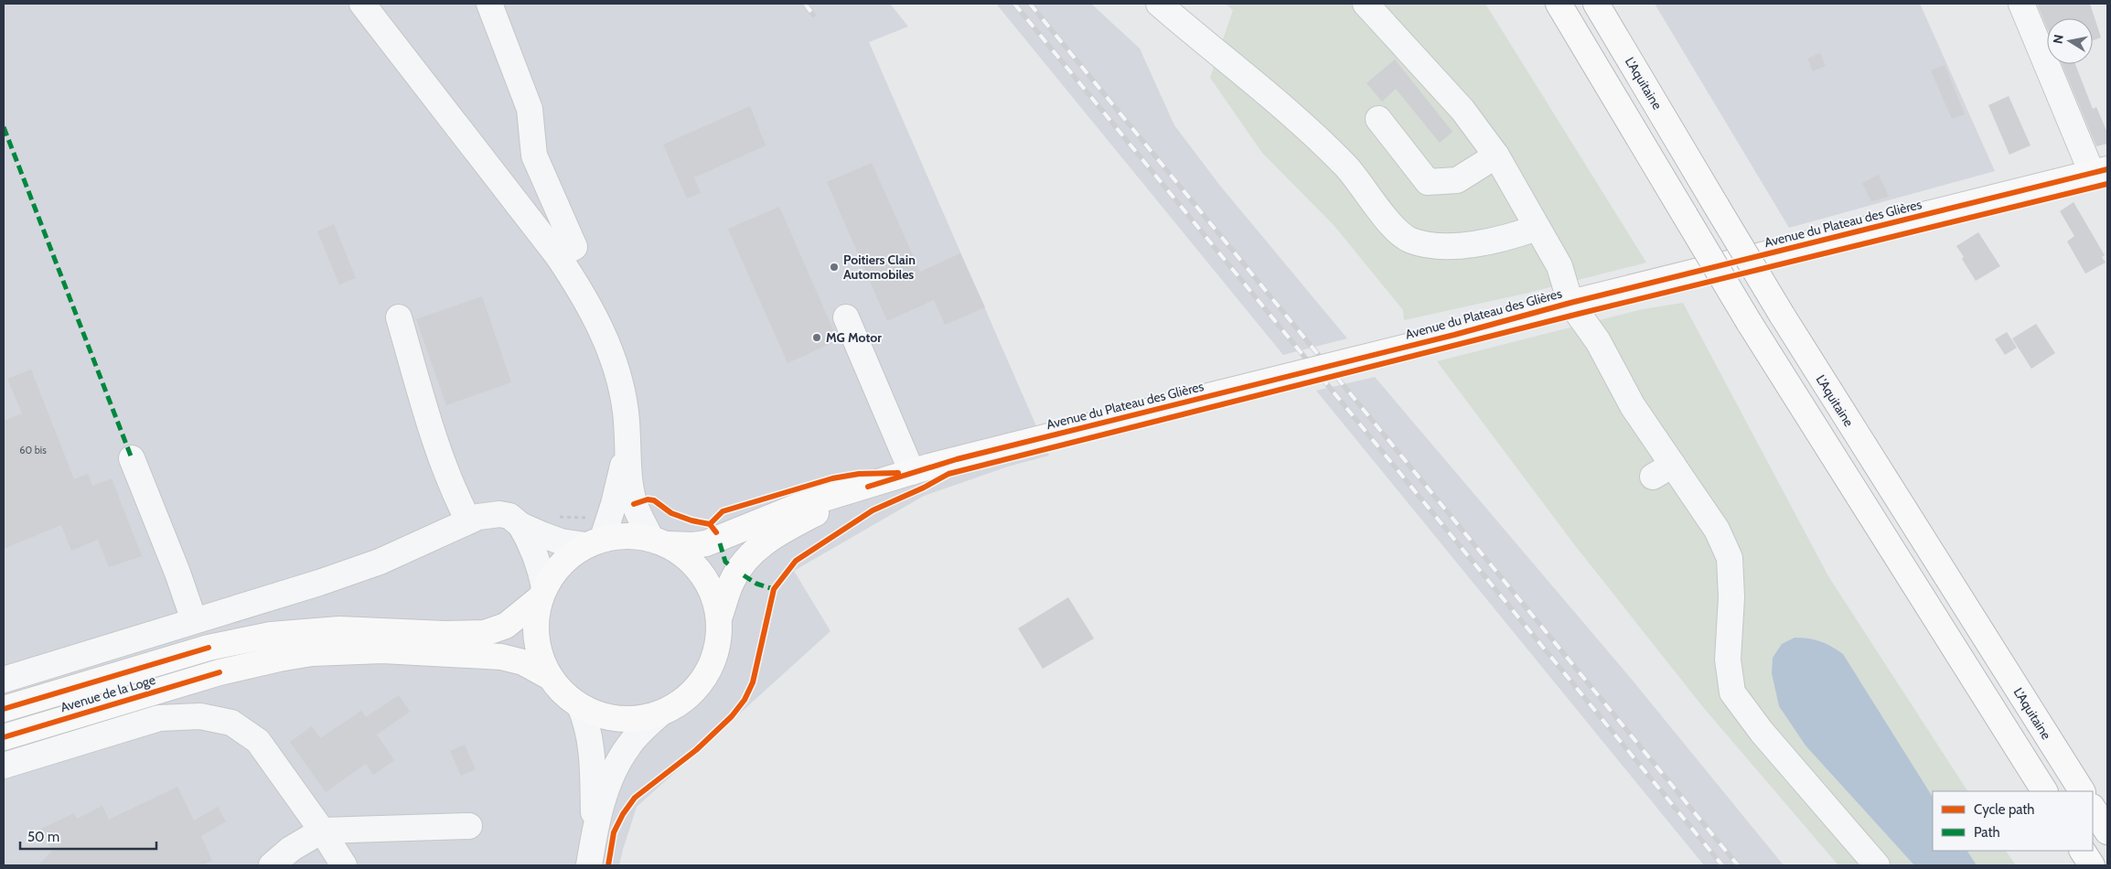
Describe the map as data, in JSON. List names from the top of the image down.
{
  "streets": {
    "main road": ["L'Aquitaine", "Avenue du Plateau des Glières", "Avenue de la Loge"]
  },
  "places": ["Poitiers Clain Automobiles", "MG Motor"],
  "house_numbers": ["60 bis"],
  "legend": ["Cycle path", "Path"],
  "scale_bar": "50 m",
  "north": "left"
}
